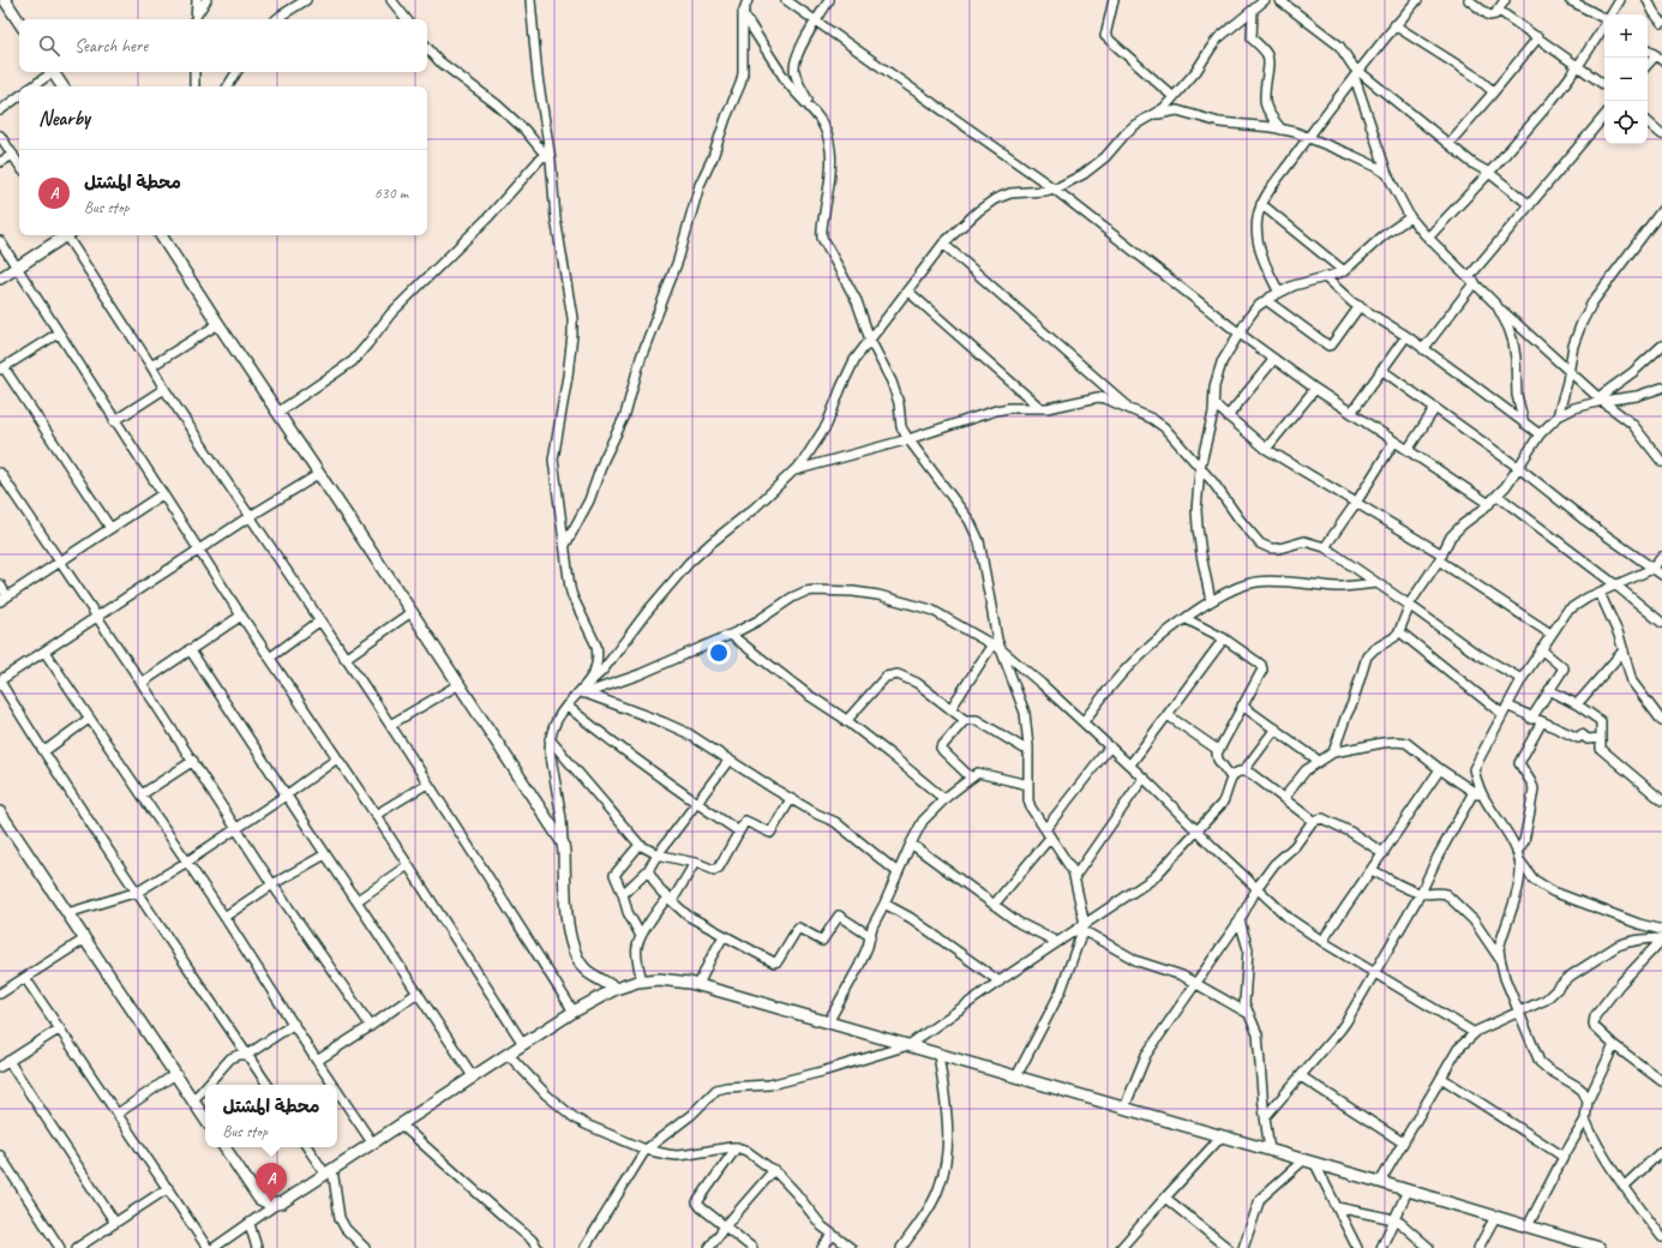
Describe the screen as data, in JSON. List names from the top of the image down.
{
  "page": {
    "map_buttons": ["+", "−"],
    "search": "Search here",
    "heading": "Nearby",
    "list": [
      {
        "mark": "A",
        "name": "محطة المشتل",
        "note": "Bus stop",
        "value": "630 m"
      }
    ],
    "popup": ["محطة المشتل", "Bus stop"],
    "pins": "A"
  }
}
